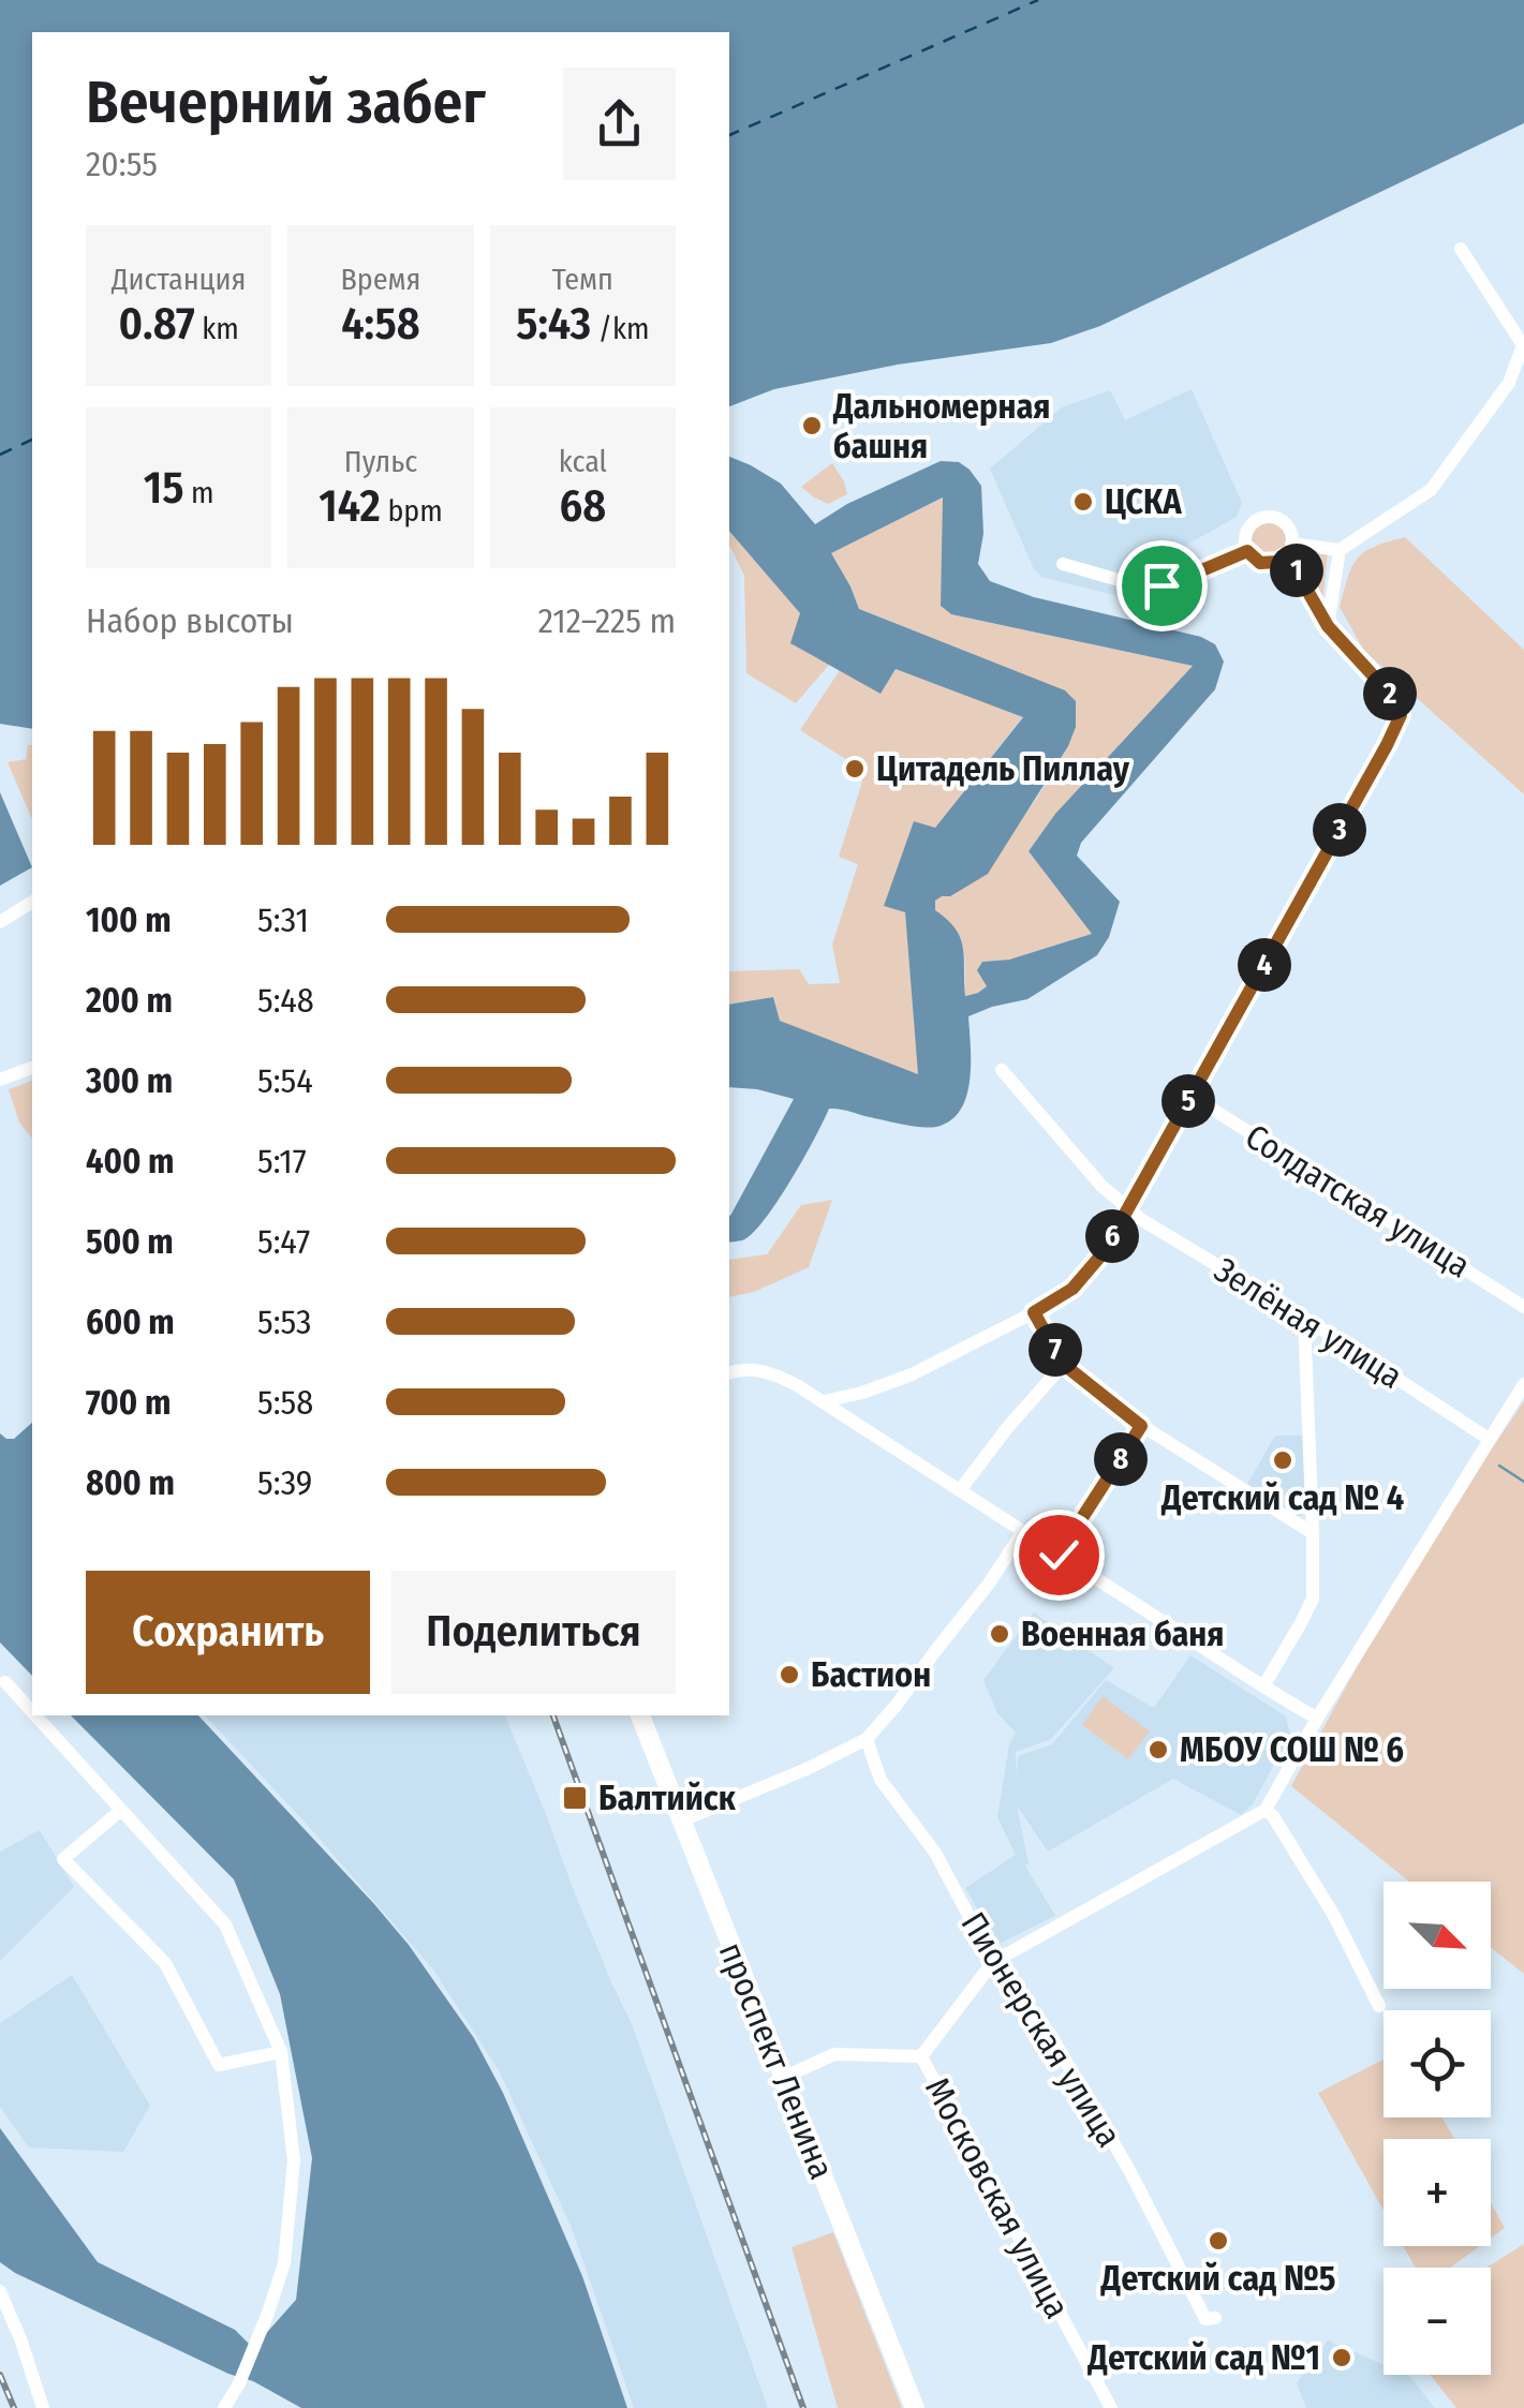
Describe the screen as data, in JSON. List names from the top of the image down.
{
  "streets": {
    "main road": ["проспект Ленина"],
    "street": [
      "Солдатская улица",
      "Зелёная улица",
      "Пионерская улица",
      "Московская улица"
    ]
  },
  "crossings": [
    ["проспект Ленина", "Московская улица"]
  ],
  "places": {
    "other": [
      "Дальномерная башня",
      "ЦСКА",
      "Цитадель Пиллау",
      "Детский сад № 4",
      "Военная баня",
      "Бастион",
      "МБОУ СОШ № 6",
      "Детский сад №5",
      "Детский сад №1"
    ],
    "transit": ["Балтийск"]
  },
  "north": "bottom right",
  "page": {
    "heading": ["Вечерний забег", "20:55"],
    "stats": [
      ["Дистанция", "0.87 km"],
      ["Время", "4:58"],
      ["Темп", "5:43 /km"],
      ["15 m"],
      ["Пульс", "142 bpm"],
      ["kcal", "68"]
    ],
    "pins": [
      "1",
      "2",
      "3",
      "4",
      "5",
      "6",
      "7",
      "8"
    ],
    "chart": ["Набор высоты", "212–225 m"],
    "list": [
      {
        "name": "100 m",
        "note": "5:31"
      },
      {
        "name": "200 m",
        "note": "5:48"
      },
      {
        "name": "300 m",
        "note": "5:54"
      },
      {
        "name": "400 m",
        "note": "5:17"
      },
      {
        "name": "500 m",
        "note": "5:47"
      },
      {
        "name": "600 m",
        "note": "5:53"
      },
      {
        "name": "700 m",
        "note": "5:58"
      },
      {
        "name": "800 m",
        "note": "5:39"
      }
    ],
    "buttons": ["Сохранить", "Поделиться"],
    "map_buttons": ["+", "−"]
  }
}
